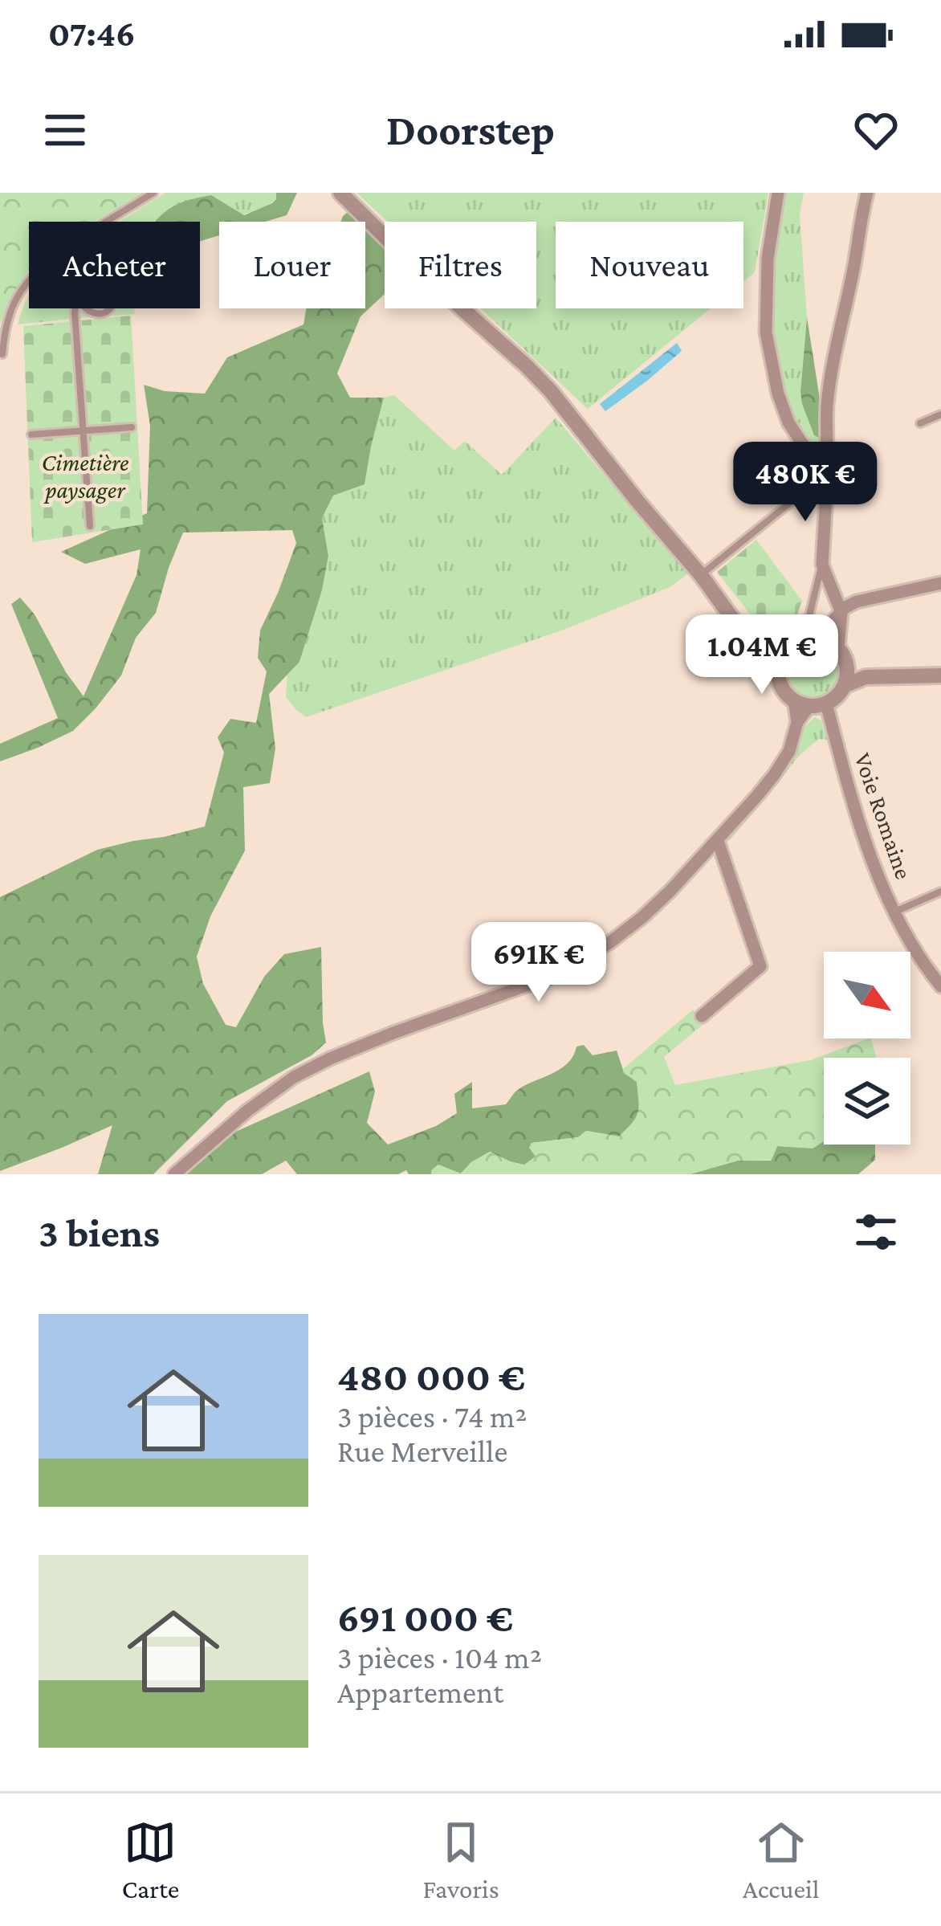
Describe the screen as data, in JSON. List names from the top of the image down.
{
  "streets": {
    "street": ["Voie Romaine"]
  },
  "parks": ["Cimetière paysager"],
  "north": "bottom right",
  "page": {
    "status": "07:46",
    "header": "Doorstep",
    "chip": [
      "Acheter",
      "Louer",
      "Filtres",
      "Nouveau"
    ],
    "price": ["480K €", "1.04M €", "691K €"],
    "heading": "3 biens",
    "list": [
      {
        "name": "480 000 €",
        "note": "3 pièces · 74 m² · Rue Merveille"
      },
      {
        "name": "691 000 €",
        "note": "3 pièces · 104 m² · Appartement"
      }
    ],
    "tabs": ["Carte", "Favoris", "Accueil"]
  }
}
